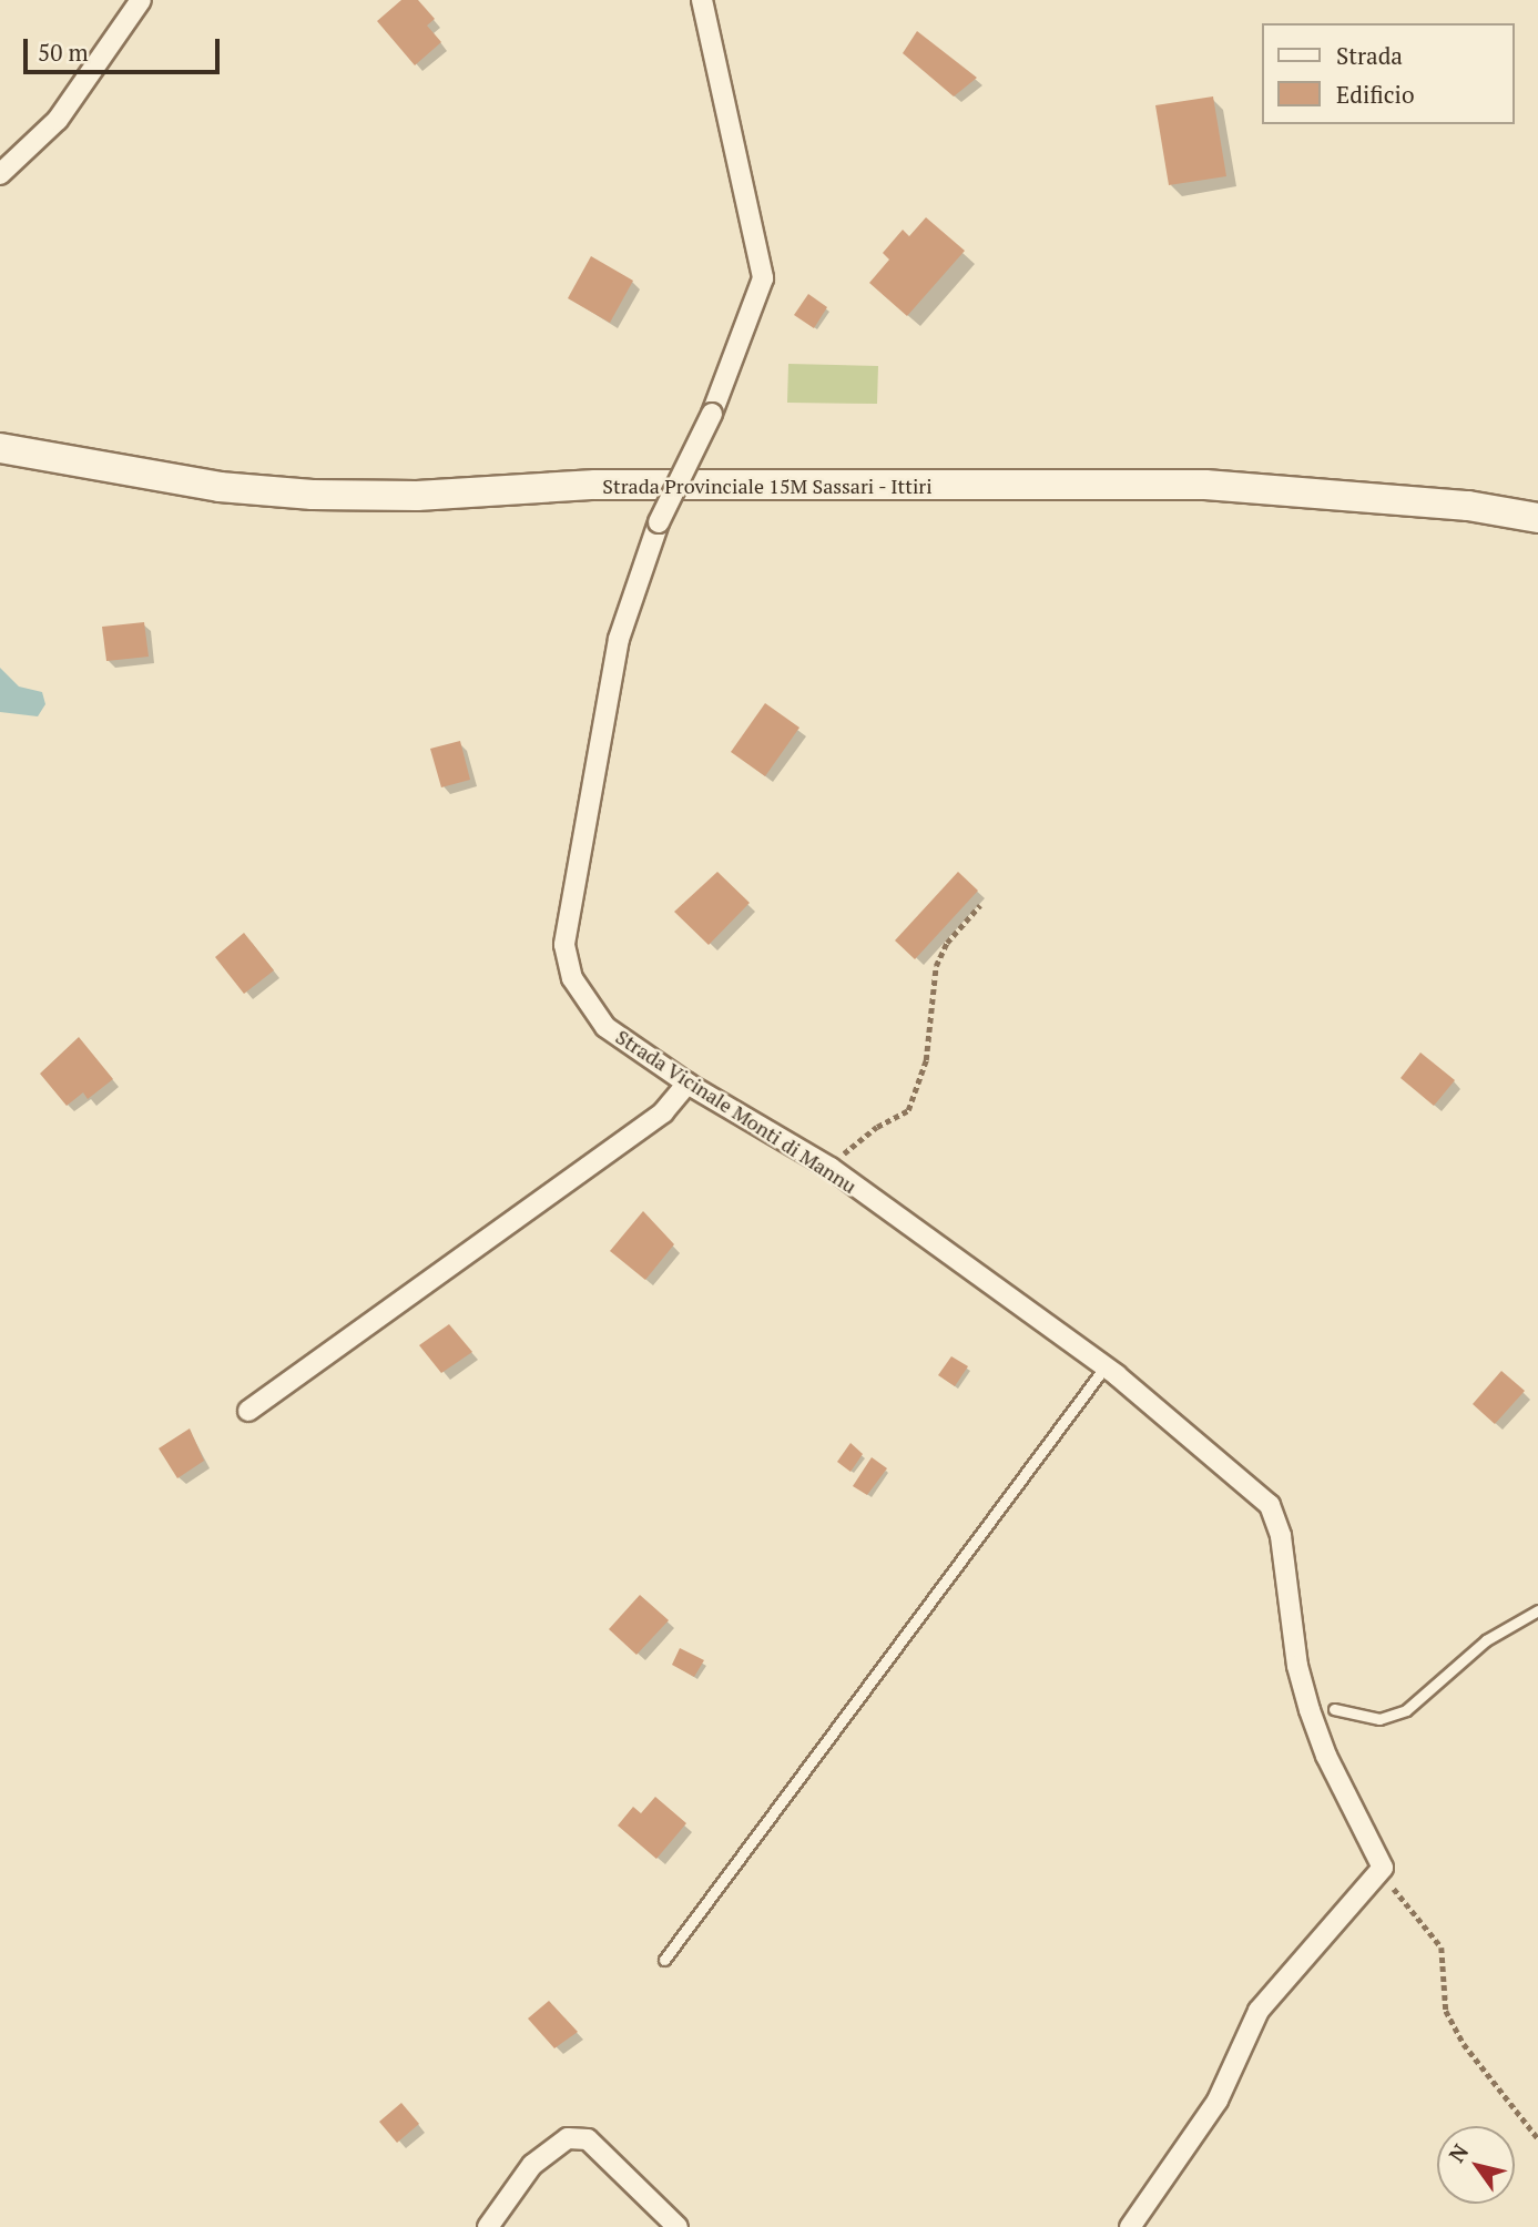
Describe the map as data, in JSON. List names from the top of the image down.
{
  "streets": {
    "main road": ["Strada Provinciale 15M Sassari - Ittiri"],
    "street": ["Strada Vicinale Monti di Mannu"]
  },
  "legend": ["Strada", "Edificio"],
  "scale_bar": "50 m",
  "north": "top left"
}
